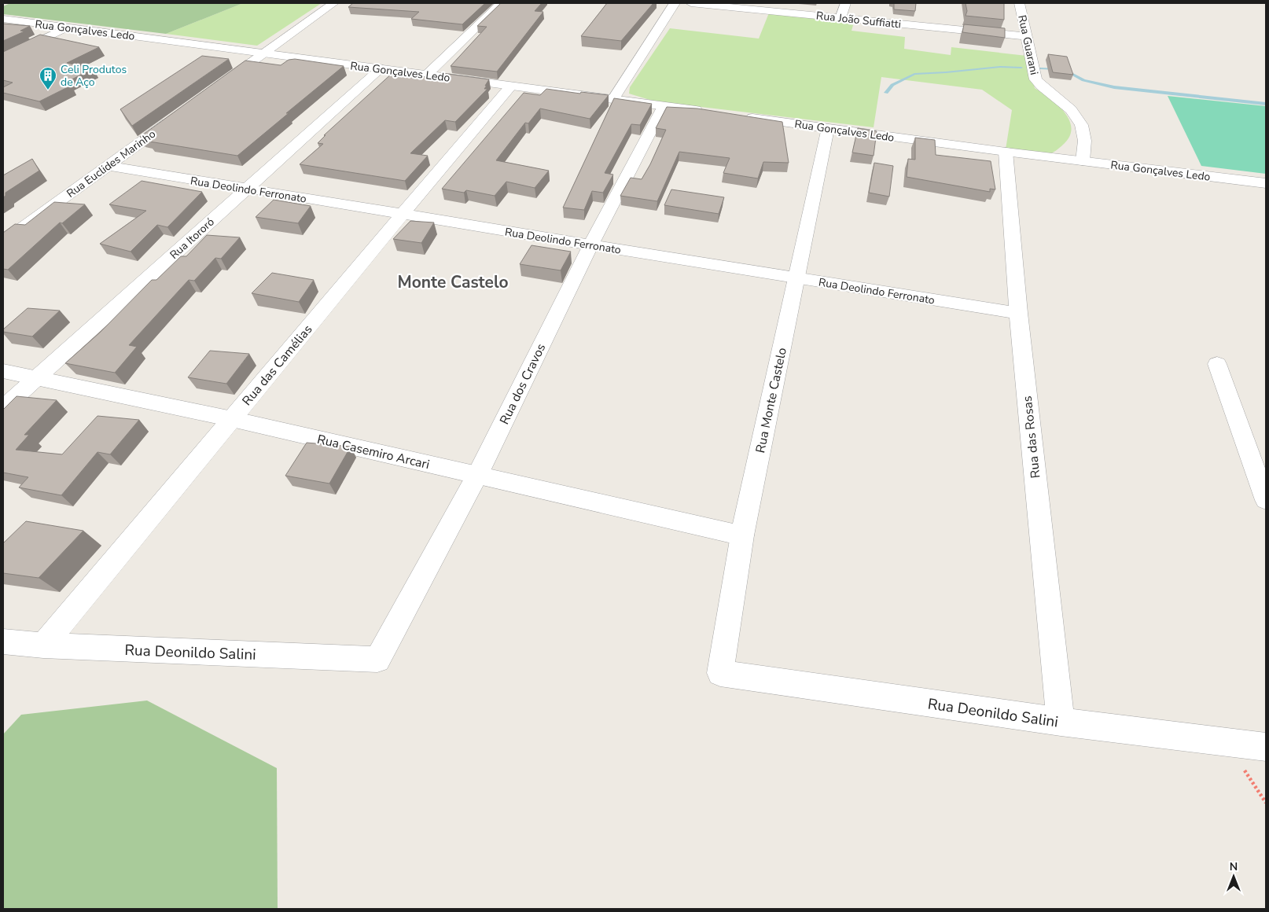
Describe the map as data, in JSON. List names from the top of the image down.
{
  "streets": {
    "street": [
      "Rua João Suffiatti",
      "Rua Gonçalves Ledo",
      "Rua Guarani",
      "Rua Euclides Marinho",
      "Rua Deolindo Ferronato",
      "Rua Itororó",
      "Rua das Camélias",
      "Rua dos Cravos",
      "Rua Monte Castelo",
      "Rua das Rosas",
      "Rua Casemiro Arcari",
      "Rua Deonildo Salini"
    ]
  },
  "crossings": [
    ["Rua João Suffiatti", "Rua Guarani"],
    ["Rua Gonçalves Ledo", "Rua Guarani"],
    ["Rua Gonçalves Ledo", "Rua Itororó"],
    ["Rua Gonçalves Ledo", "Rua das Camélias"],
    ["Rua Gonçalves Ledo", "Rua dos Cravos"],
    ["Rua Gonçalves Ledo", "Rua Monte Castelo"],
    ["Rua Gonçalves Ledo", "Rua das Rosas"],
    ["Rua Euclides Marinho", "Rua Deolindo Ferronato"],
    ["Rua Deolindo Ferronato", "Rua Itororó"],
    ["Rua Deolindo Ferronato", "Rua das Camélias"],
    ["Rua Deolindo Ferronato", "Rua dos Cravos"],
    ["Rua Deolindo Ferronato", "Rua Monte Castelo"],
    ["Rua Deolindo Ferronato", "Rua das Rosas"],
    ["Rua Itororó", "Rua Casemiro Arcari"],
    ["Rua das Camélias", "Rua Casemiro Arcari"],
    ["Rua das Camélias", "Rua Deonildo Salini"],
    ["Rua dos Cravos", "Rua Casemiro Arcari"],
    ["Rua dos Cravos", "Rua Deonildo Salini"],
    ["Rua Monte Castelo", "Rua Casemiro Arcari"],
    ["Rua Monte Castelo", "Rua Deonildo Salini"],
    ["Rua das Rosas", "Rua Deonildo Salini"]
  ],
  "districts": ["Monte Castelo"],
  "places": {
    "building": ["Celi Produtos de Aço"]
  },
  "north": "top"
}
